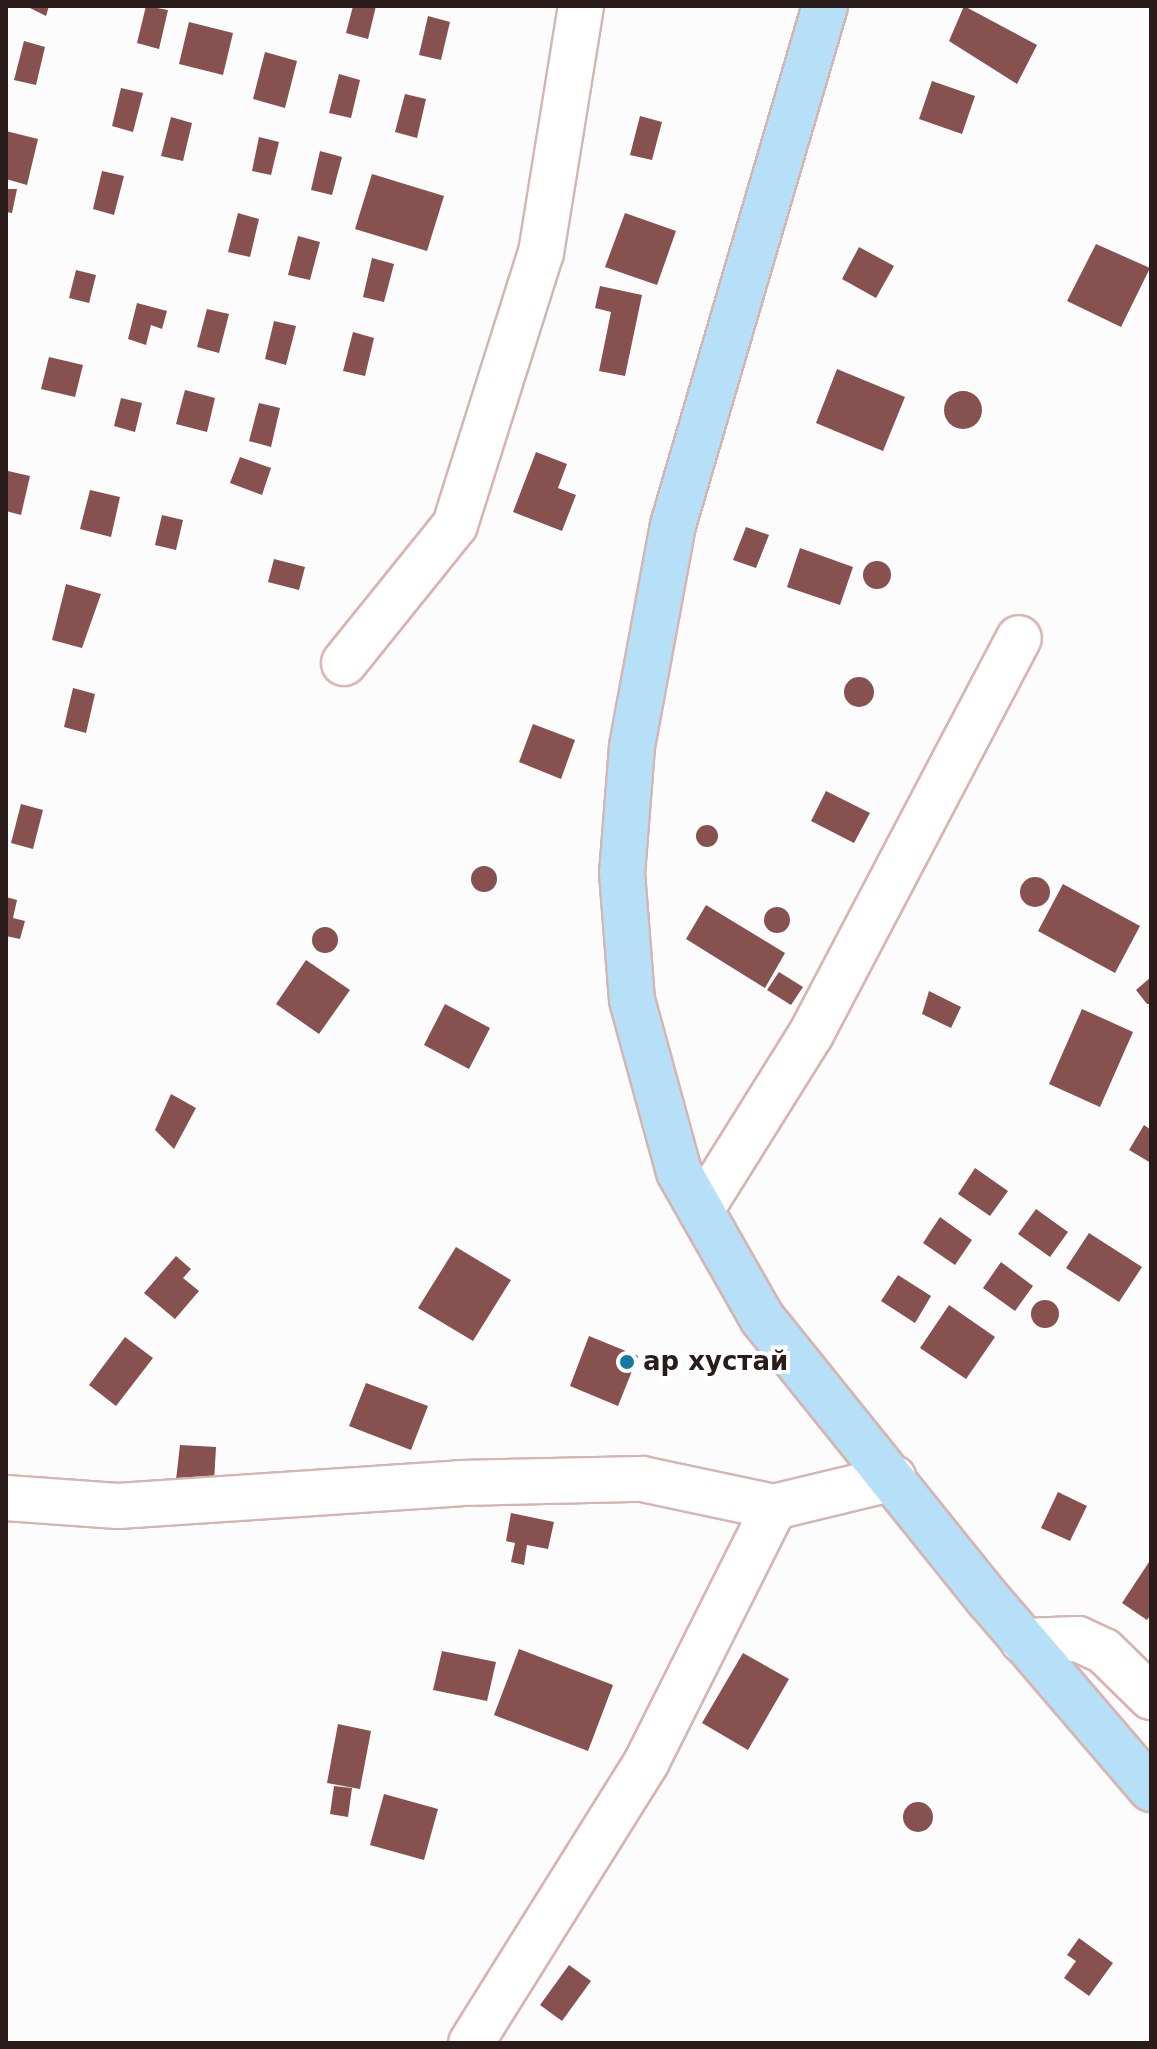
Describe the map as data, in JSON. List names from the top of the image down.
{
  "places": ["ар хустай"]
}
